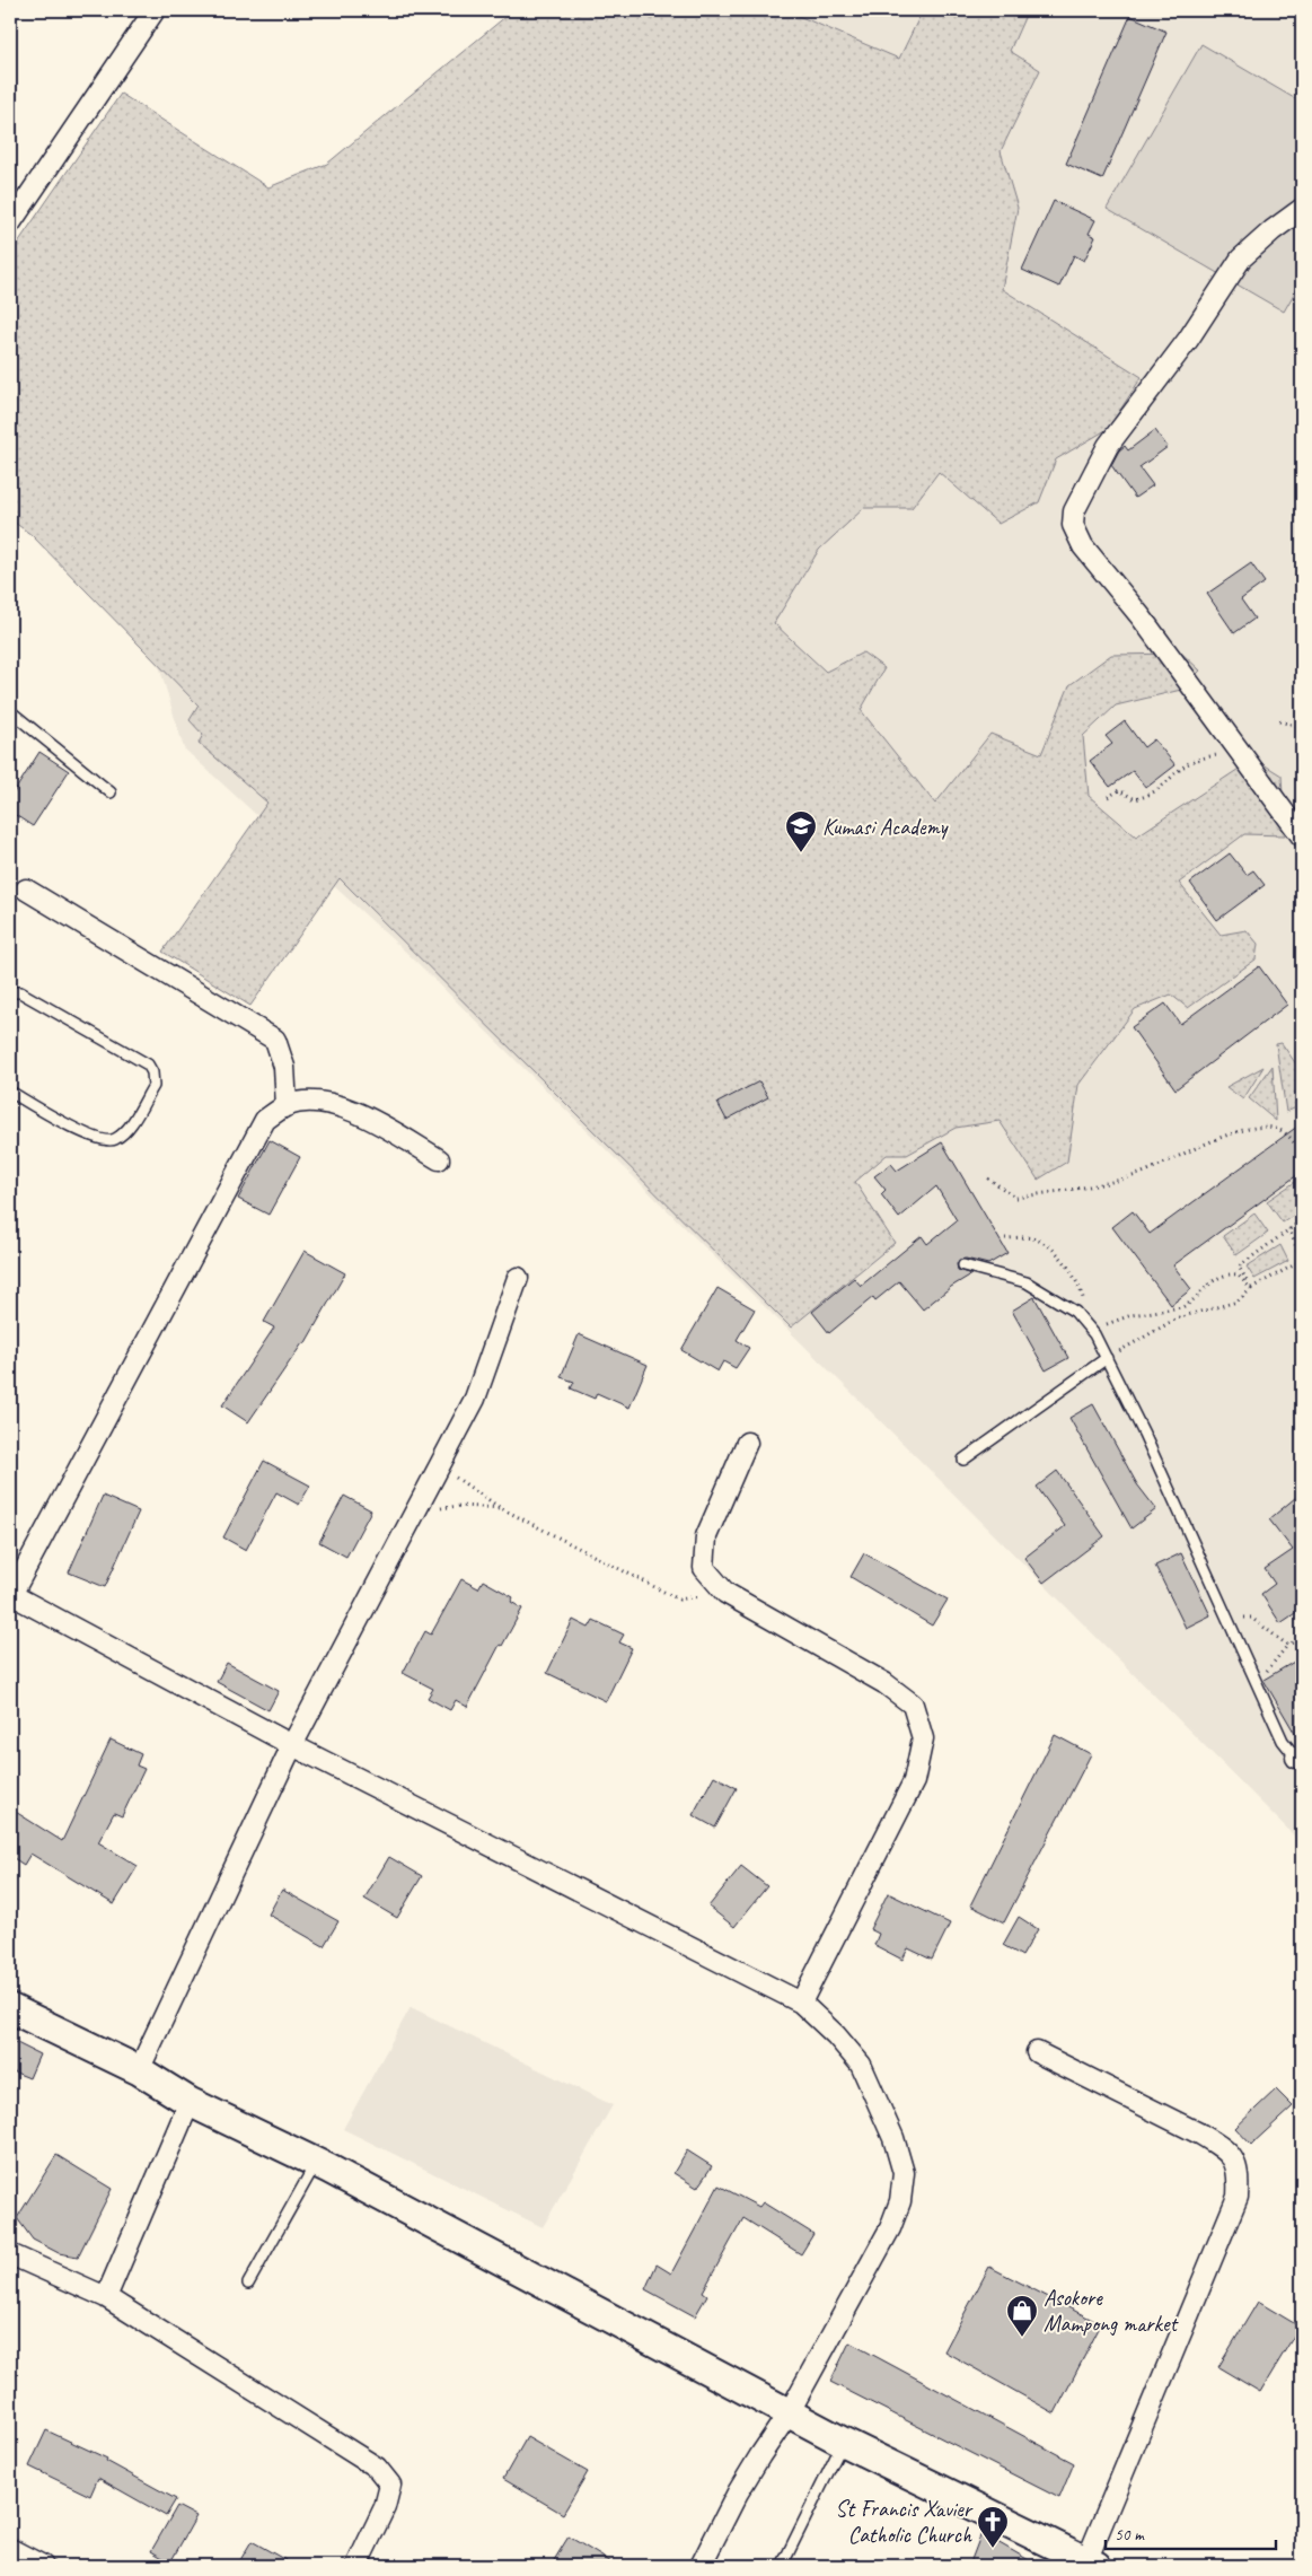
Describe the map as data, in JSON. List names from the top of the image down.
{
  "places": {
    "school or university": ["Kumasi Academy"],
    "shop": ["Asokore Mampong market"],
    "church": ["St Francis Xavier Catholic Church"]
  },
  "scale_bar": "50 m"
}
